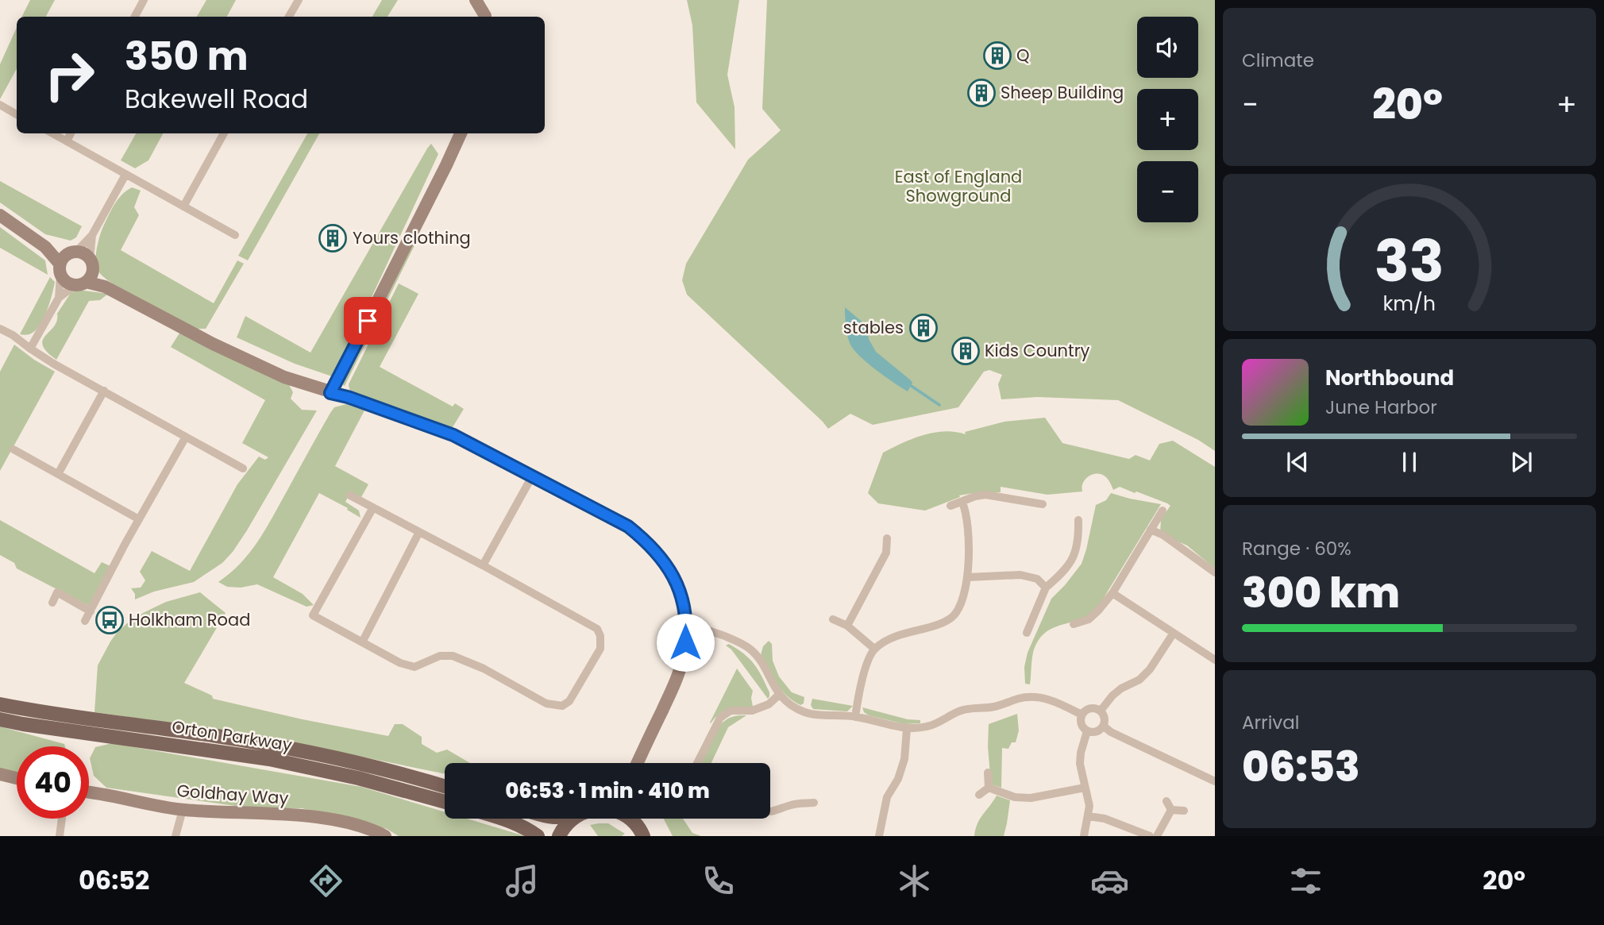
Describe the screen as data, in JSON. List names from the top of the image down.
{
  "streets": {
    "main road": ["Orton Parkway"],
    "street": ["Goldhay Way"]
  },
  "parks": ["East of England Showground"],
  "places": {
    "building": [
      "Q",
      "Sheep Building",
      "Yours clothing",
      "stables",
      "Kids Country"
    ],
    "bus stop": ["Holkham Road"]
  },
  "page": {
    "tile": [
      "Climate",
      ["Range · 60%", "300 km"],
      ["Arrival", "06:53"]
    ],
    "map_buttons": ["+", "−"],
    "turn": ["350 m", "Bakewell Road"],
    "heat": ["−", "20°", "+"],
    "song": ["Northbound", "June Harbor"],
    "limit": "40",
    "trip": "06:53 · 1 min · 410 m",
    "tabs": ["06:52", "20°"],
    "gauge": ["33", "km/h"]
  }
}
